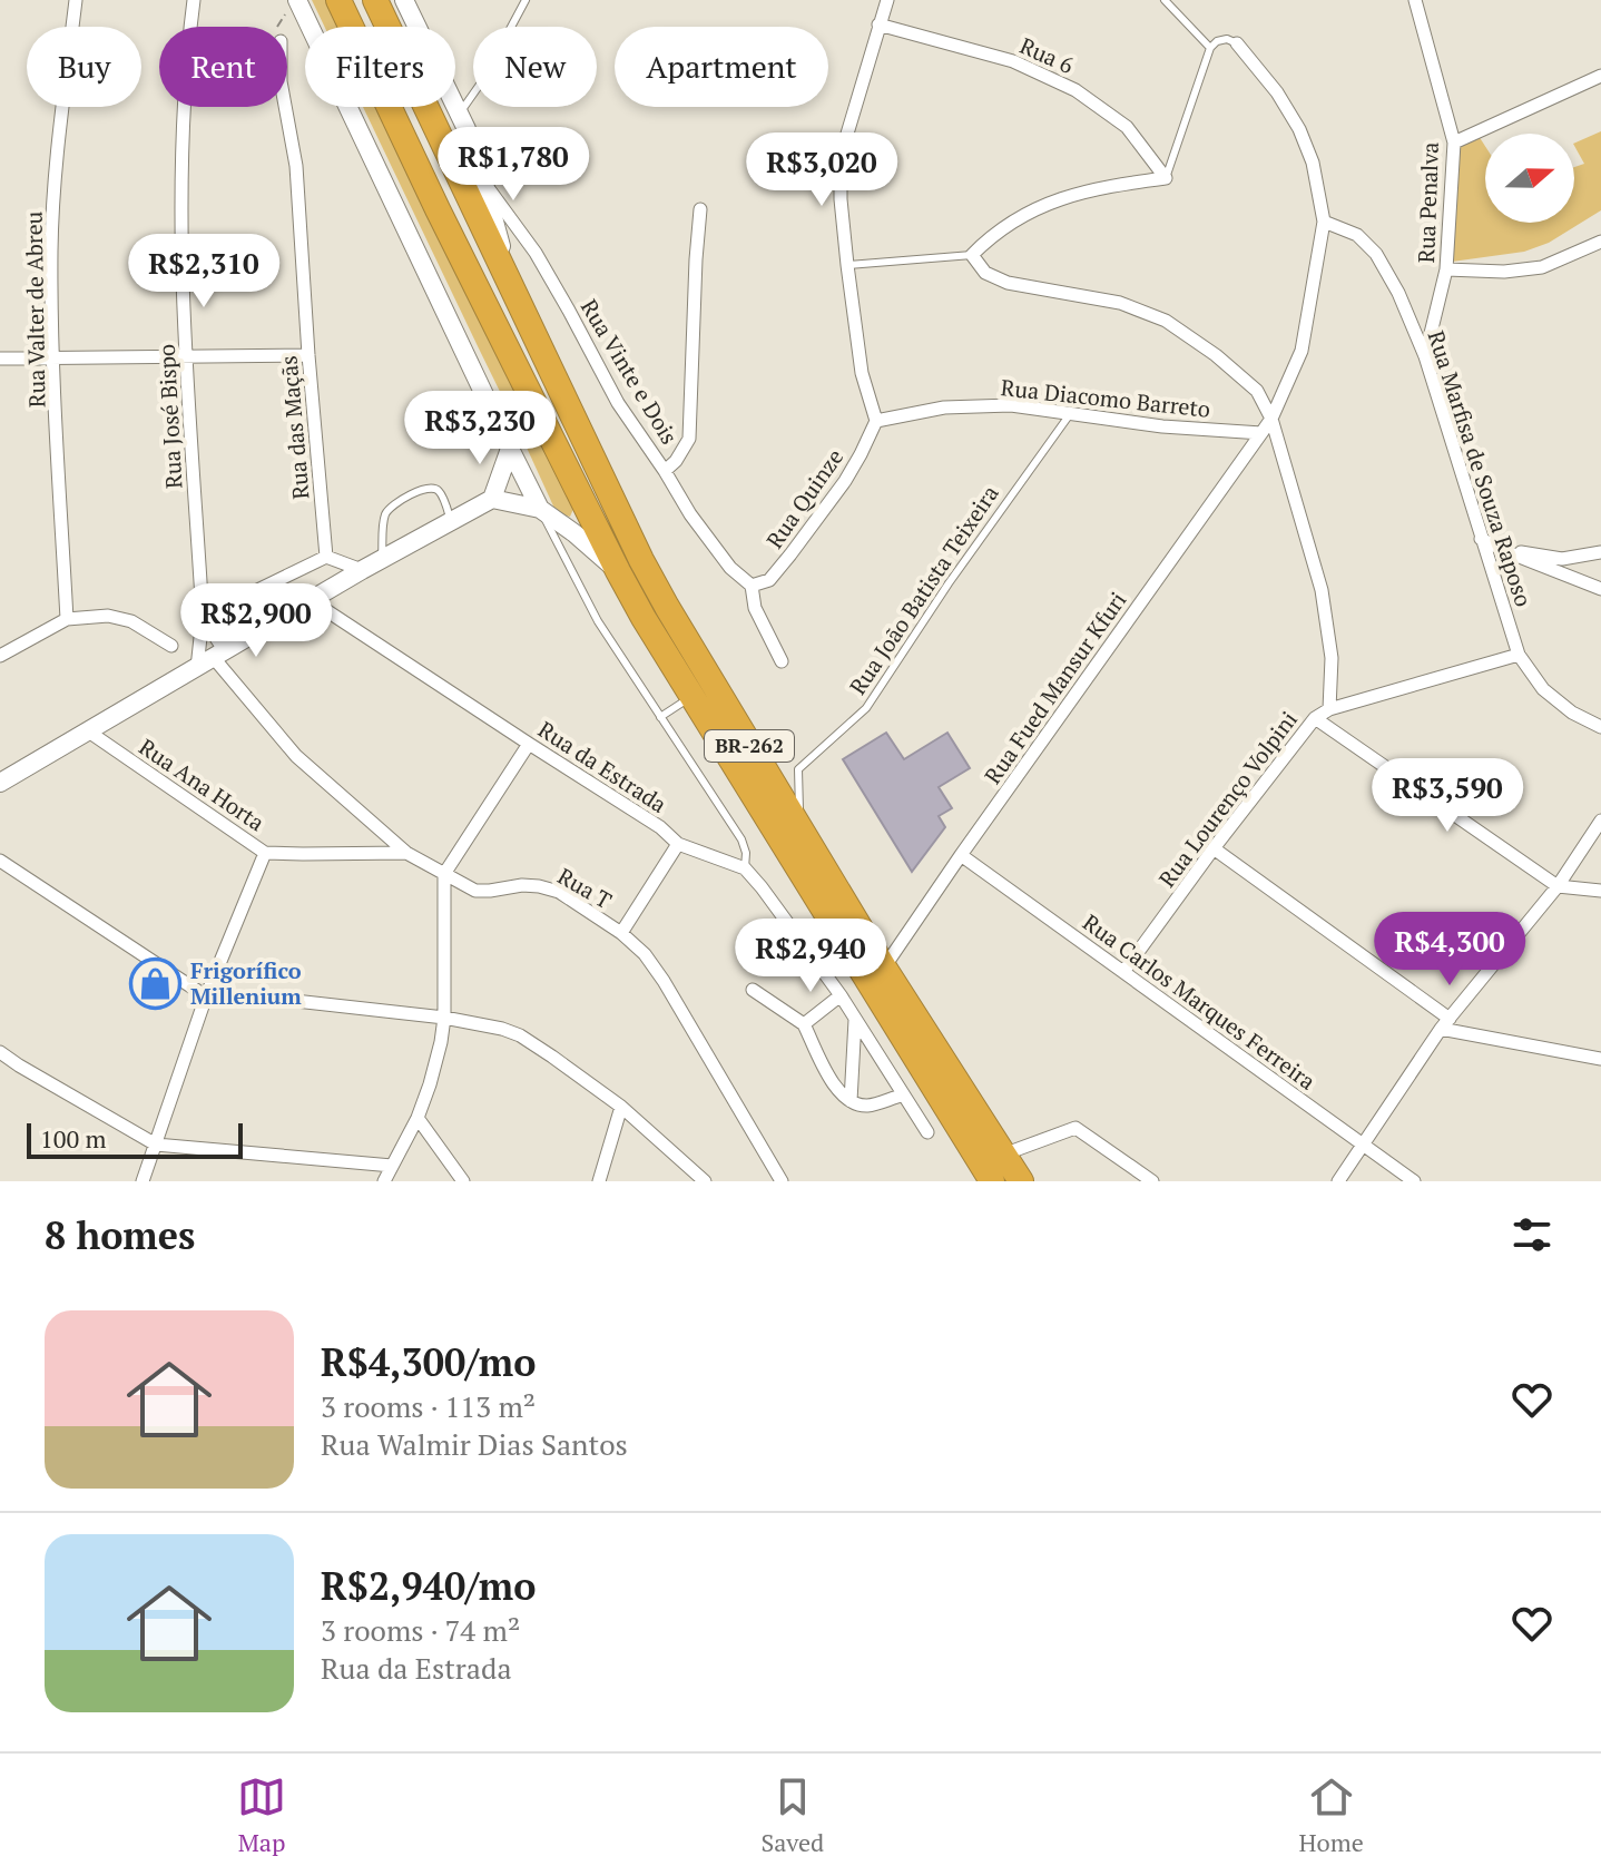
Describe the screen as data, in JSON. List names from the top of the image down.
{
  "streets": {
    "highway": ["BR-262"],
    "street": [
      "Rua 6",
      "Rua Penalva",
      "Rua Valter de Abreu",
      "Rua Vinte e Dois",
      "Rua Diacomo Barreto",
      "Rua José Bispo",
      "Rua das Maçãs",
      "Rua Marfisa de Souza Raposo",
      "Rua Quinze",
      "Rua Fued Mansur Kfuri",
      "Rua da Estrada",
      "Rua Ana Horta",
      "Rua Lourenço Volpini",
      "Rua T",
      "Rua Carlos Marques Ferreira"
    ],
    "lane": ["Rua João Batista Teixeira"]
  },
  "crossings": [
    ["Rua Penalva", "Rua Marfisa de Souza Raposo"],
    ["Rua Vinte e Dois", "Rua Quinze"],
    ["Rua Diacomo Barreto", "Rua Quinze"],
    ["Rua Diacomo Barreto", "Rua João Batista Teixeira"],
    ["Rua Diacomo Barreto", "Rua Fued Mansur Kfuri"],
    ["Rua José Bispo", "Rua T"],
    ["Rua João Batista Teixeira", "BR-262"],
    ["Rua Fued Mansur Kfuri", "BR-262"],
    ["Rua Fued Mansur Kfuri", "Rua Carlos Marques Ferreira"],
    ["Rua Ana Horta", "Rua T"],
    ["Rua Lourenço Volpini", "Rua Carlos Marques Ferreira"]
  ],
  "places": {
    "shop": ["Frigorífico Millenium"]
  },
  "scale_bar": "100 m",
  "north": "right",
  "page": {
    "chip": [
      "Buy",
      "Rent",
      "Filters",
      "New",
      "Apartment"
    ],
    "price": [
      "R$1,780",
      "R$3,020",
      "R$2,310",
      "R$3,230",
      "R$2,900",
      "R$3,590",
      "R$4,300",
      "R$2,940"
    ],
    "scale": "100 m",
    "heading": "8 homes",
    "list": [
      {
        "name": "R$4,300/mo",
        "note": "3 rooms · 113 m² · Rua Walmir Dias Santos"
      },
      {
        "name": "R$2,940/mo",
        "note": "3 rooms · 74 m² · Rua da Estrada"
      }
    ],
    "tabs": ["Map", "Saved", "Home"]
  }
}
